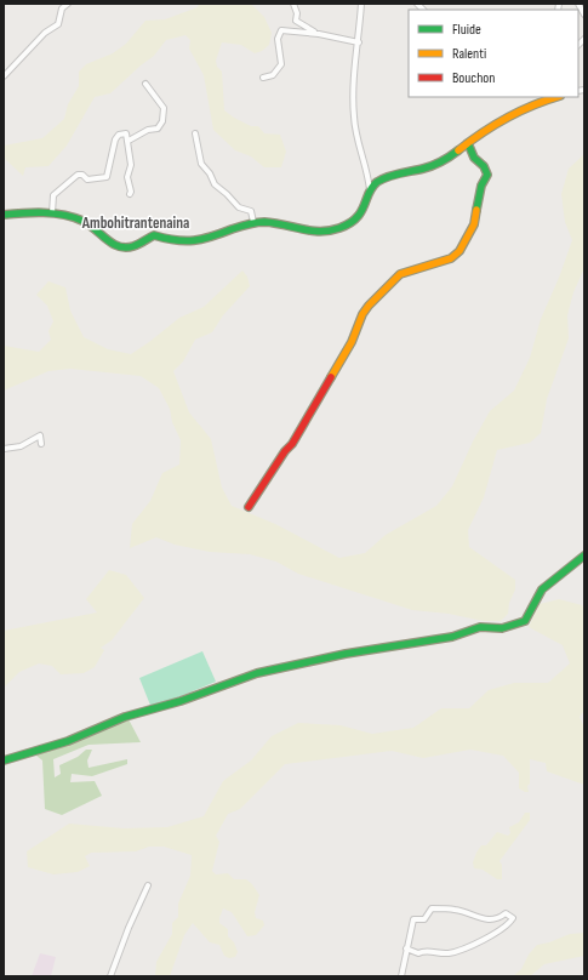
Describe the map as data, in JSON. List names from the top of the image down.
{
  "districts": ["Ambohitrantenaina"],
  "legend": ["Fluide", "Ralenti", "Bouchon"]
}
